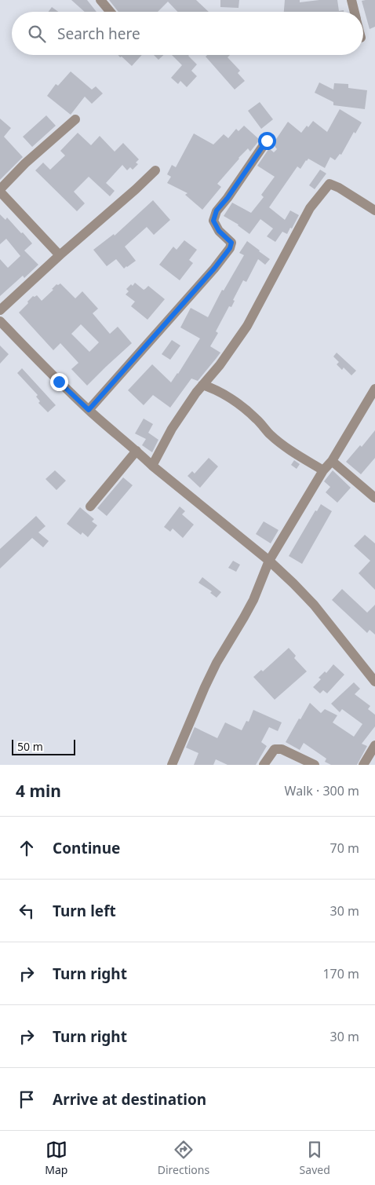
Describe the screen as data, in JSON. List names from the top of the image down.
{
  "scale_bar": "50 m",
  "page": {
    "search": "Search here",
    "scale": "50 m",
    "heading": ["4 min", "Walk · 300 m"],
    "list": [
      ["Continue", "70 m"],
      ["Turn left", "30 m"],
      ["Turn right", "170 m"],
      ["Turn right", "30 m"],
      "Arrive at destination"
    ],
    "nav": ["Map", "Directions", "Saved"]
  }
}
